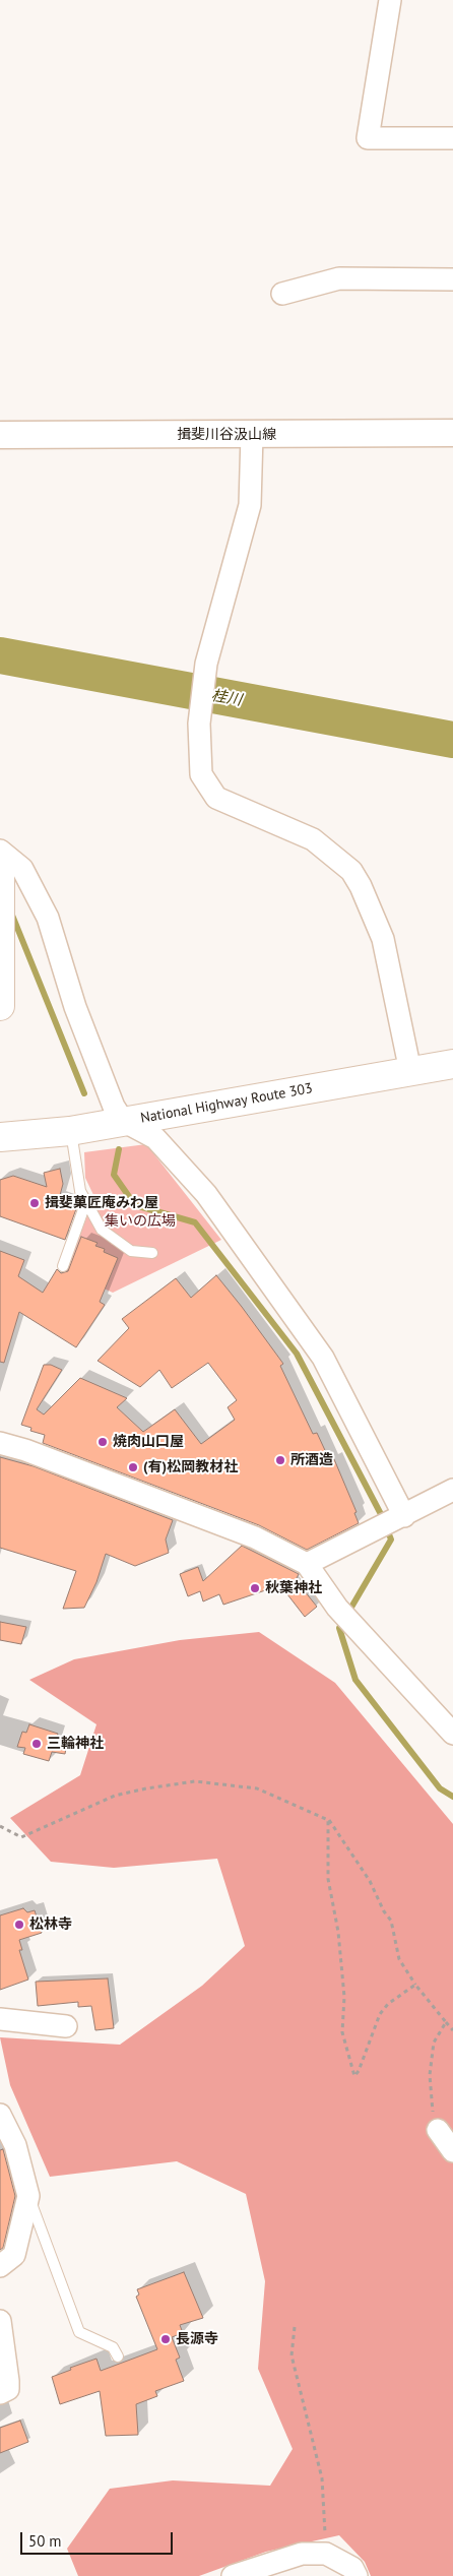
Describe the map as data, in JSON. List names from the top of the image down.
{
  "streets": {
    "highway": ["National Highway Route 303"],
    "street": ["揖斐川谷汲山線"]
  },
  "water": ["桂川"],
  "parks": ["集いの広場"],
  "places": [
    "揖斐菓匠庵みわ屋",
    "焼肉山口屋",
    "所酒造",
    "(有)松岡教材社",
    "秋葉神社",
    "三輪神社",
    "松林寺",
    "長源寺"
  ],
  "scale_bar": "50 m"
}
